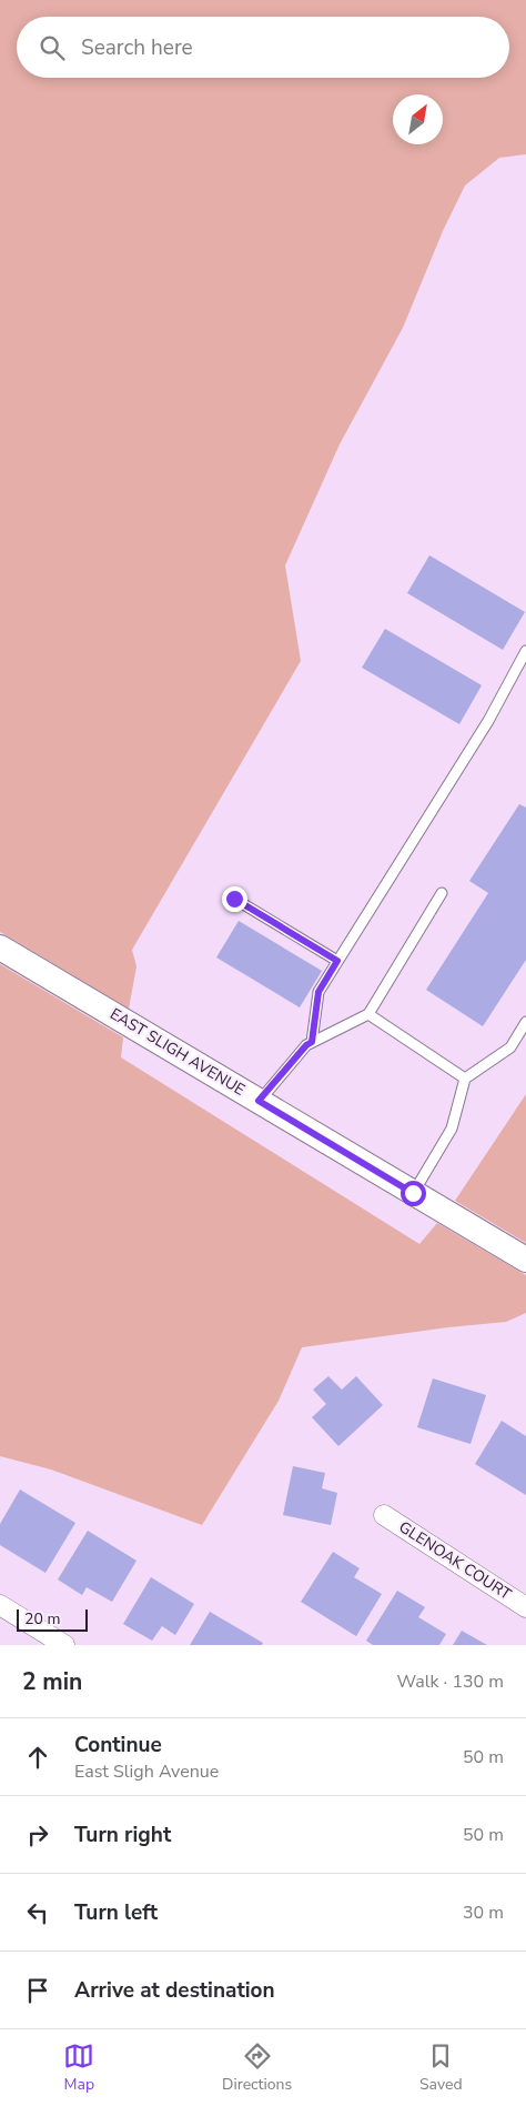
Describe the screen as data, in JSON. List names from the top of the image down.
{
  "streets": {
    "street": ["EAST SLIGH AVENUE", "GLENOAK COURT"]
  },
  "scale_bar": "20 m",
  "north": "top right",
  "page": {
    "search": "Search here",
    "scale": "20 m",
    "heading": ["2 min", "Walk · 130 m"],
    "list": [
      ["Continue", "East Sligh Avenue", "50 m"],
      ["Turn right", "50 m"],
      ["Turn left", "30 m"],
      "Arrive at destination"
    ],
    "nav": ["Map", "Directions", "Saved"]
  }
}
